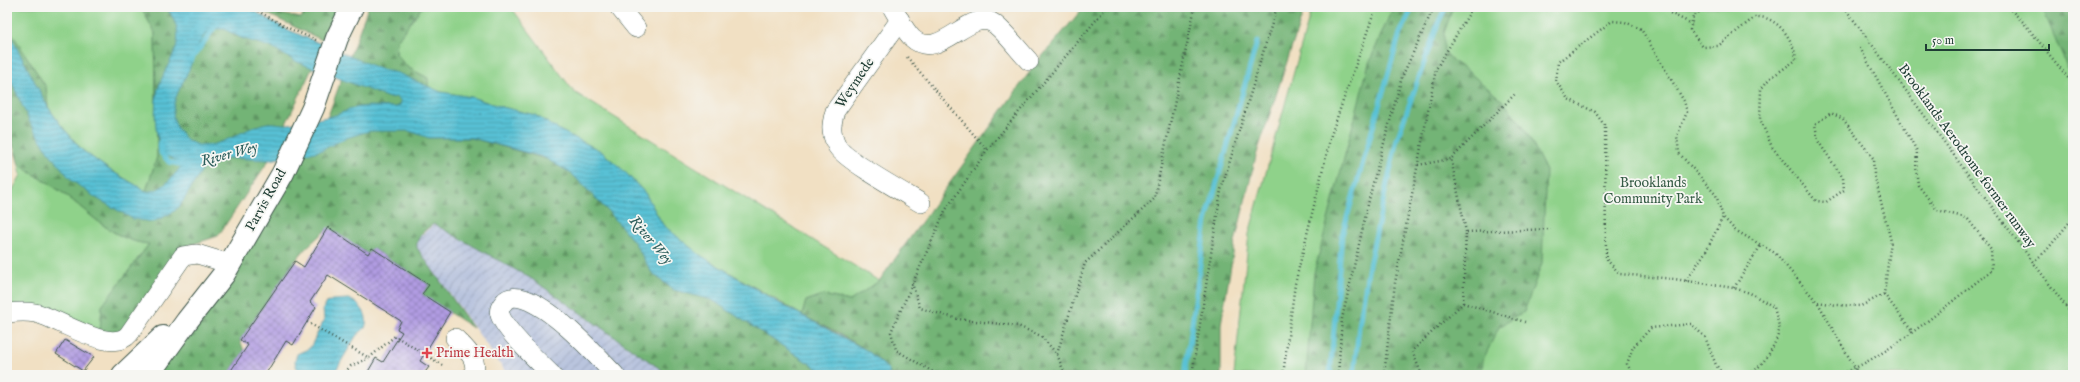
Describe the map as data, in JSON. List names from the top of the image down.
{
  "streets": {
    "main road": ["Parvis Road"],
    "street": ["Weymede"],
    "path": ["Brooklands Aerodrome former runway"]
  },
  "water": ["River Wey"],
  "parks": ["Brooklands Community Park"],
  "places": {
    "health": ["Prime Health"]
  },
  "scale_bar": "50 m"
}
